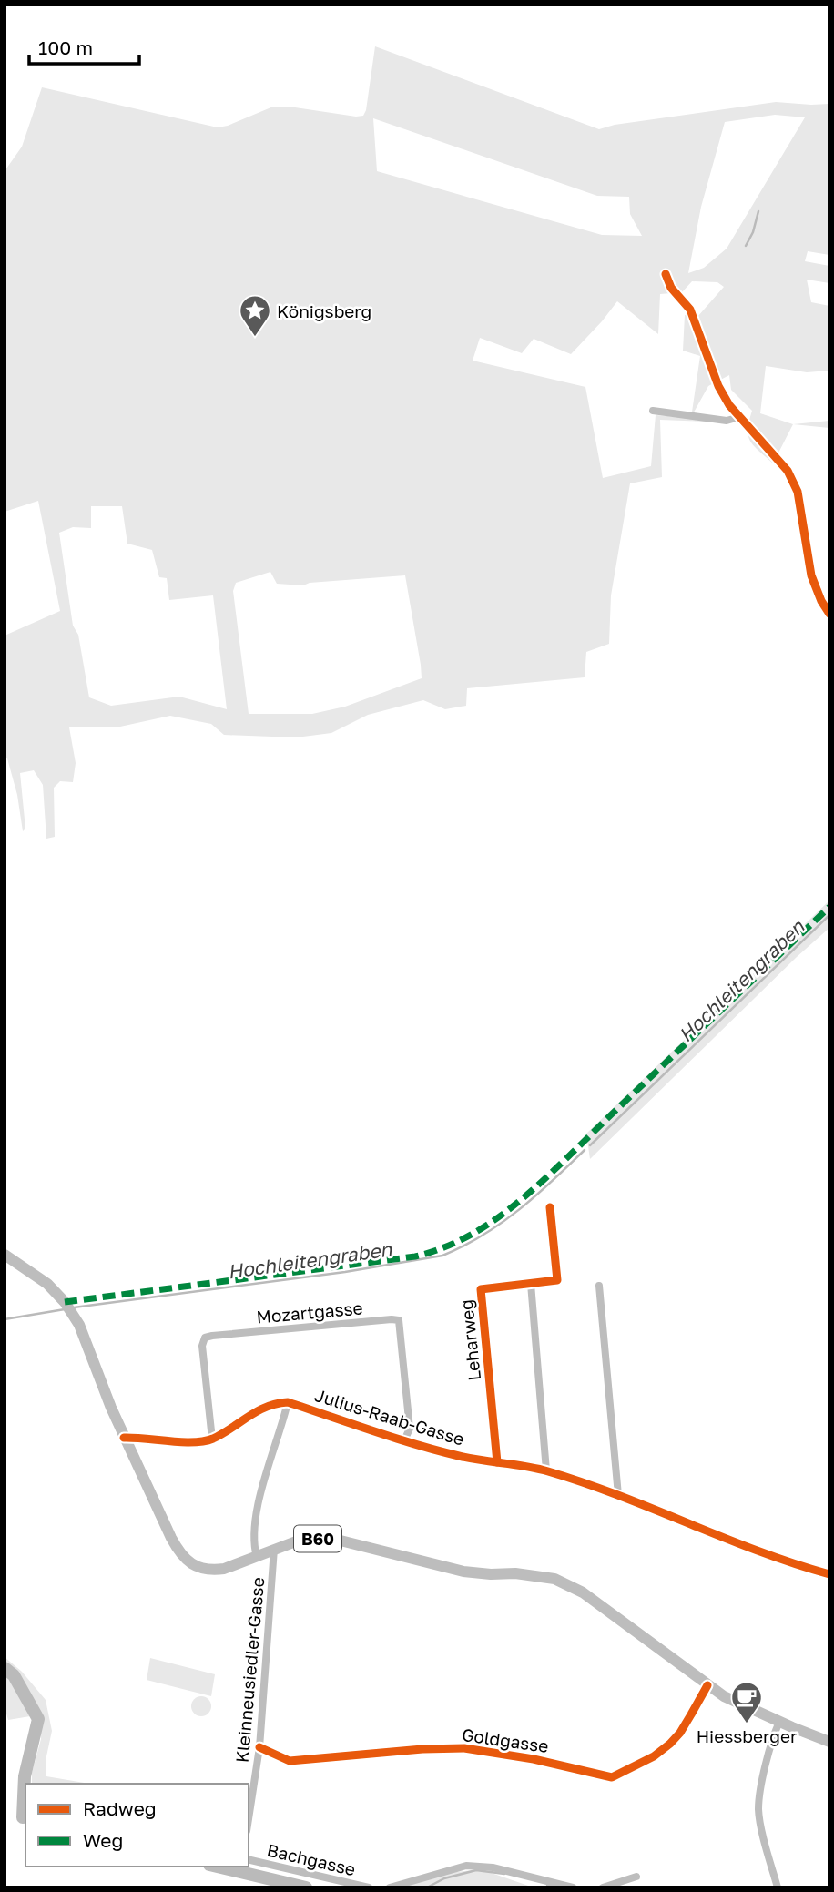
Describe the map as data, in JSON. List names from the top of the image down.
{
  "streets": {
    "main road": ["B60"],
    "street": [
      "Mozartgasse",
      "Leharweg",
      "Julius-Raab-Gasse",
      "Kleinneusiedler-Gasse",
      "Goldgasse",
      "Bachgasse"
    ]
  },
  "crossings": [
    ["Mozartgasse", "Julius-Raab-Gasse"],
    ["Leharweg", "Julius-Raab-Gasse"],
    ["B60", "Kleinneusiedler-Gasse"],
    ["B60", "Goldgasse"],
    ["Kleinneusiedler-Gasse", "Goldgasse"]
  ],
  "water": ["Hochleitengraben"],
  "places": {
    "place": ["Königsberg"],
    "cafe": ["Hiessberger"]
  },
  "legend": ["Radweg", "Weg"],
  "scale_bar": "100 m"
}
